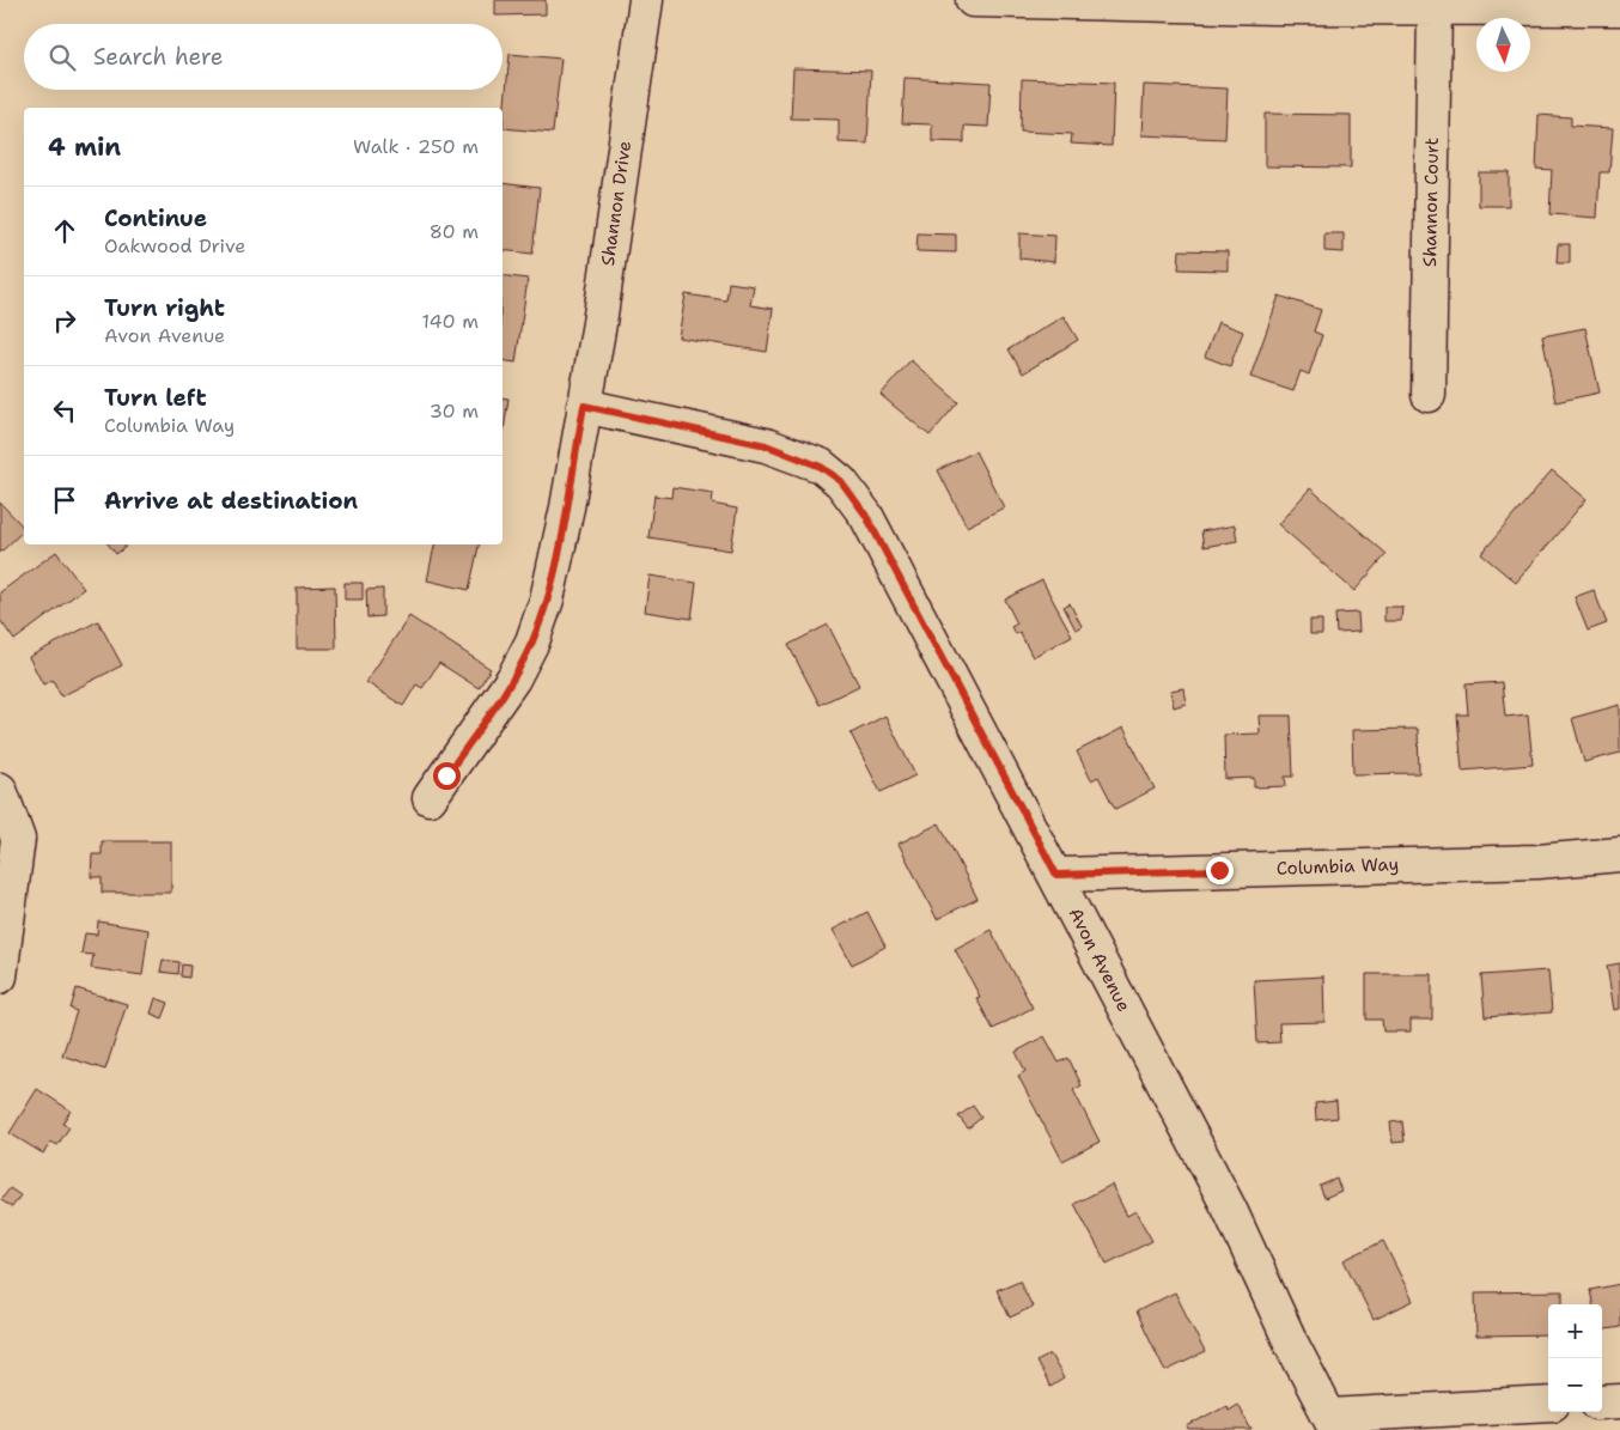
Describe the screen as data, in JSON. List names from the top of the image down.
{
  "streets": {
    "street": [
      "Shannon Court",
      "Shannon Drive",
      "Columbia Way",
      "Avon Avenue"
    ]
  },
  "crossings": [
    ["Shannon Drive", "Avon Avenue"],
    ["Columbia Way", "Avon Avenue"]
  ],
  "north": "bottom",
  "page": {
    "search": "Search here",
    "heading": ["4 min", "Walk · 250 m"],
    "list": [
      ["Continue", "Oakwood Drive", "80 m"],
      ["Turn right", "Avon Avenue", "140 m"],
      ["Turn left", "Columbia Way", "30 m"],
      "Arrive at destination"
    ],
    "map_buttons": ["+", "−"]
  }
}
